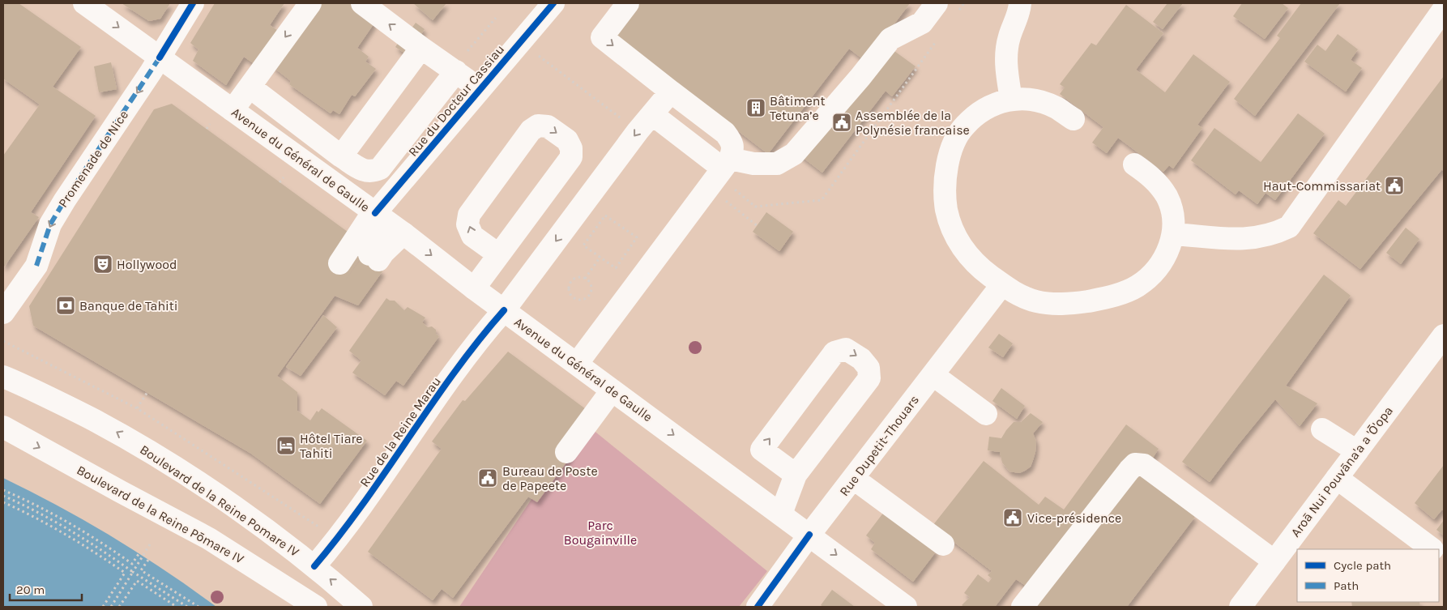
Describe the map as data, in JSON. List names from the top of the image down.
{
  "streets": {
    "main road": [
      "Rue du Docteur Cassiau",
      "Promenade de Nice",
      "Avenue du Général de Gaulle",
      "Rue de la Reine Marau",
      "Rue Dupetit-Thouars",
      "Aroā Nui Pouvāna'a a 'Ō'opa",
      "Boulevard de la Reine Pomare IV",
      "Boulevard de la Reine Pōmare IV"
    ]
  },
  "crossings": [
    ["Rue du Docteur Cassiau", "Avenue du Général de Gaulle"],
    ["Promenade de Nice", "Avenue du Général de Gaulle"],
    ["Avenue du Général de Gaulle", "Rue de la Reine Marau"],
    ["Avenue du Général de Gaulle", "Rue Dupetit-Thouars"],
    ["Rue de la Reine Marau", "Boulevard de la Reine Pomare IV"]
  ],
  "one_way": [
    "Promenade de Nice",
    "Avenue du Général de Gaulle",
    "Boulevard de la Reine Pomare IV",
    "Boulevard de la Reine Pōmare IV"
  ],
  "parks": ["Parc Bougainville"],
  "places": {
    "building": ["Bâtiment Tetuna’e"],
    "public building": [
      "Assemblée de la Polynésie francaise",
      "Haut-Commissariat",
      "Bureau de Poste de Papeete",
      "Vice-présidence"
    ],
    "theatre": ["Hollywood"],
    "bank": ["Banque de Tahiti"],
    "hotel": ["Hôtel Tiare Tahiti"]
  },
  "legend": ["Cycle path", "Path"],
  "scale_bar": "20 m"
}
